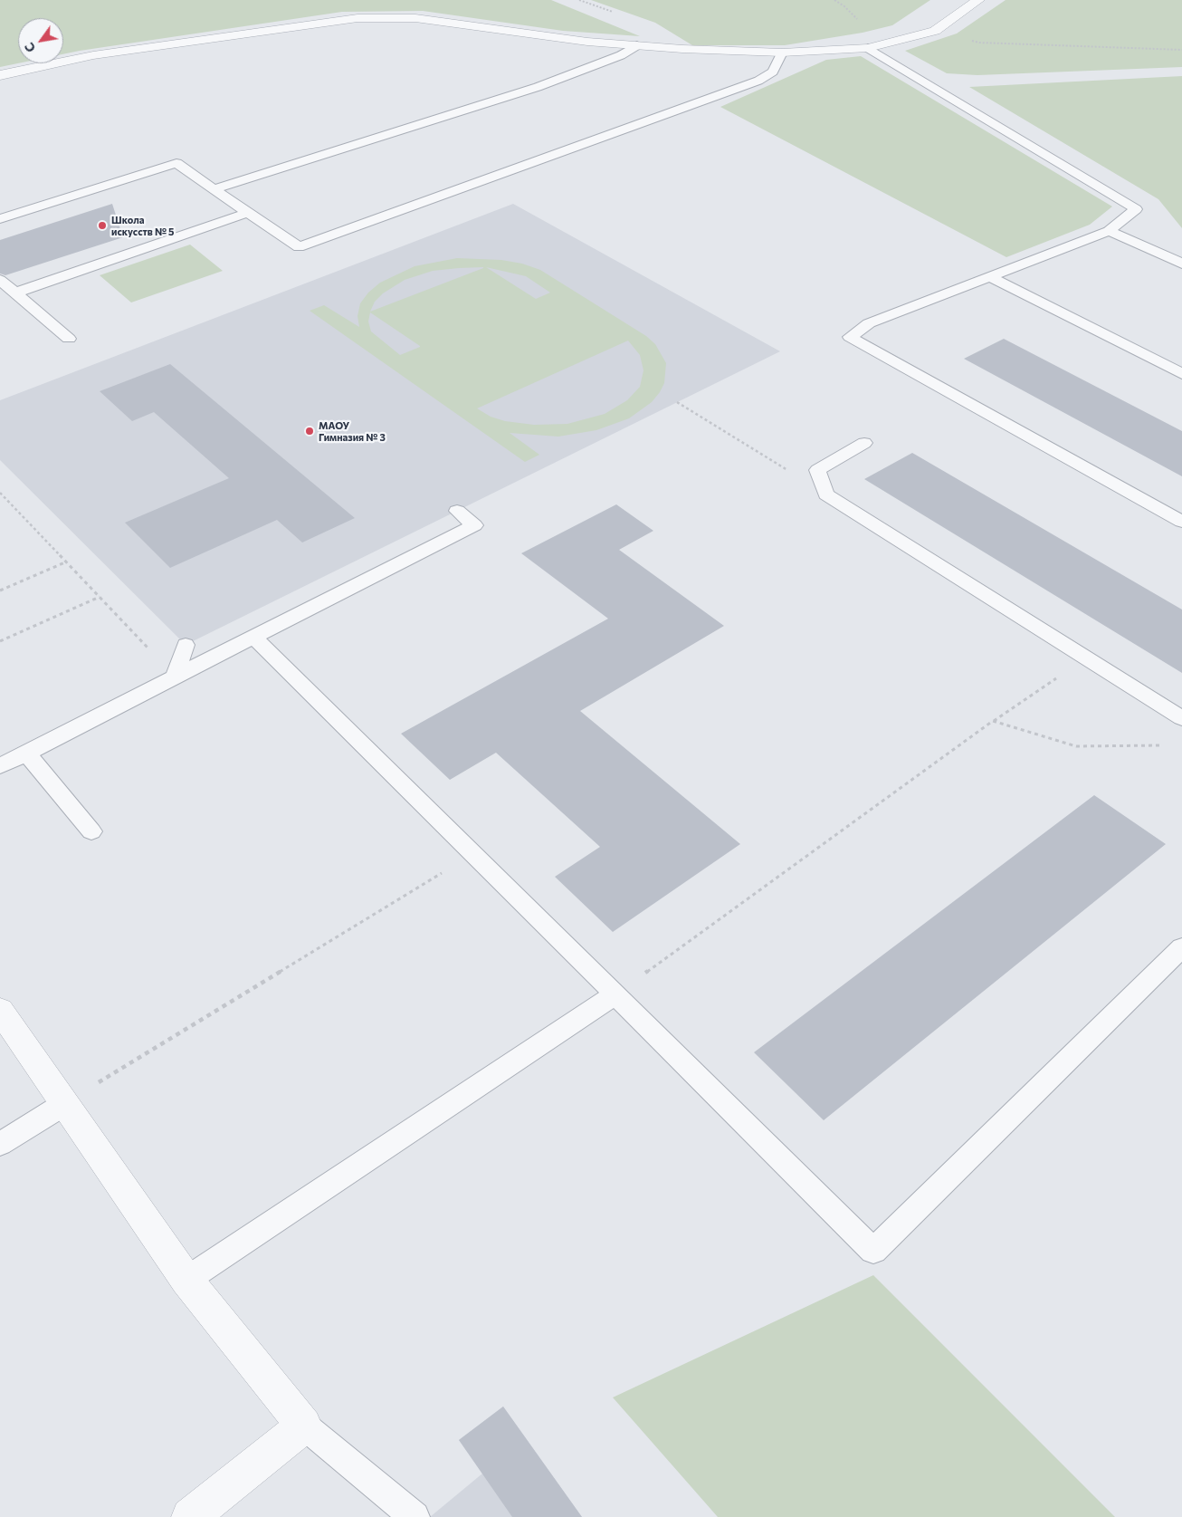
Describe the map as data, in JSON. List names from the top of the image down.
{
  "places": ["Школа искусств № 5", "МАОУ Гимназия № 3"],
  "north": "bottom left"
}
